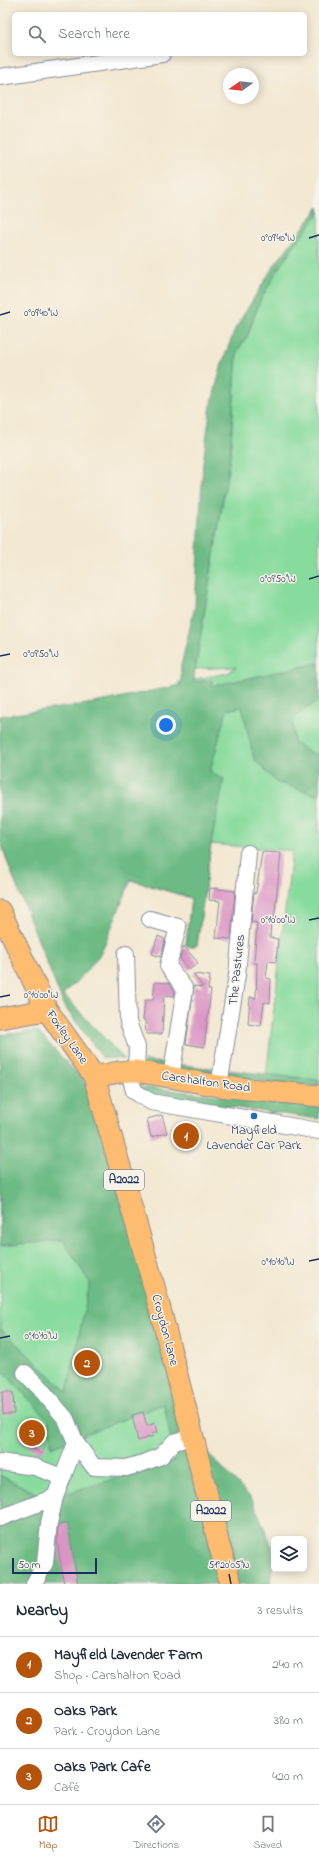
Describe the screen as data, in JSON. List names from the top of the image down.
{
  "streets": {
    "main road": [
      "Foxley Lane",
      "Carshalton Road",
      "A2022",
      "Croydon Lane"
    ],
    "street": ["The Pastures"]
  },
  "crossings": [
    ["The Pastures", "Carshalton Road"],
    ["Foxley Lane", "Carshalton Road"],
    ["Foxley Lane", "Croydon Lane"],
    ["Carshalton Road", "Croydon Lane"]
  ],
  "places": ["Mayfield Lavender Car Park"],
  "scale_bar": "50 m",
  "north": "left",
  "page": {
    "search": "Search here",
    "pins": ["1", "2", "3"],
    "scale": "50 m",
    "heading": ["Nearby", "3 results"],
    "list": [
      {
        "mark": "1",
        "name": "Mayfield Lavender Farm",
        "note": "Shop · Carshalton Road",
        "value": "240 m"
      },
      {
        "mark": "2",
        "name": "Oaks Park",
        "note": "Park · Croydon Lane",
        "value": "380 m"
      },
      {
        "mark": "3",
        "name": "Oaks Park Cafe",
        "note": "Café",
        "value": "420 m"
      }
    ],
    "nav": ["Map", "Directions", "Saved"]
  },
  "coordinates": [
    "0°09'40\"W",
    "0°09'50\"W",
    "0°10'00\"W",
    "0°10'10\"W",
    "51°20'05\"N"
  ]
}
